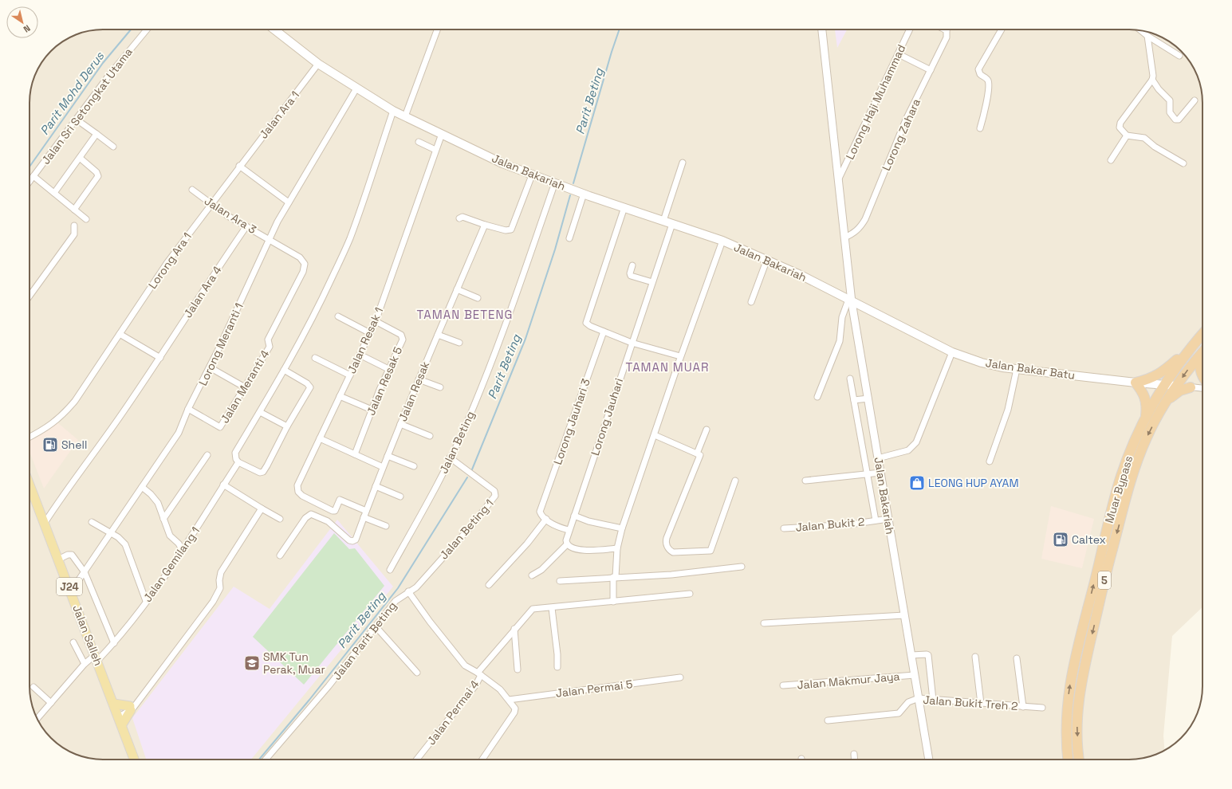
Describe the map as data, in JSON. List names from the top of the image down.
{
  "streets": {
    "highway": ["Muar Bypass", "5"],
    "main road": [
      "Jalan Bakariah",
      "Jalan Bakar Batu",
      "J24",
      "Jalan Salleh"
    ],
    "street": [
      "Lorong Haji Muhammad",
      "Jalan Sri Setongkat Utama",
      "Jalan Ara 1",
      "Lorong Zahara",
      "Jalan Ara 3",
      "Lorong Ara 1",
      "Jalan Ara 4",
      "Jalan Resak 1",
      "Lorong Meranti 1",
      "Jalan Resak 5",
      "Jalan Meranti 4",
      "Jalan Resak",
      "Lorong Jauhari",
      "Lorong Jauhari 3",
      "Jalan Beting",
      "Jalan Bukit 2",
      "Jalan Beting 1",
      "Jalan Gemilang 1",
      "Jalan Parit Beting",
      "Jalan Makmur Jaya",
      "Jalan Permai 5",
      "Jalan Bukit Treh 2",
      "Jalan Permai 4"
    ]
  },
  "crossings": [
    ["Jalan Ara 1", "Jalan Bakariah"],
    ["Jalan Ara 1", "Lorong Ara 1"],
    ["Jalan Bakariah", "Jalan Resak 1"],
    ["Jalan Bakariah", "Lorong Meranti 1"],
    ["Jalan Bakariah", "Jalan Bakar Batu"],
    ["Jalan Bakariah", "Lorong Jauhari"],
    ["Jalan Bakariah", "Jalan Beting"],
    ["Jalan Bakariah", "Jalan Bukit 2"],
    ["Jalan Bakariah", "Jalan Makmur Jaya"],
    ["Jalan Bakariah", "Jalan Bukit Treh 2"],
    ["Jalan Ara 3", "Lorong Ara 1"],
    ["Jalan Ara 3", "Jalan Ara 4"],
    ["Jalan Ara 3", "Lorong Meranti 1"],
    ["Jalan Ara 3", "Jalan Meranti 4"],
    ["Jalan Ara 4", "Jalan Salleh"],
    ["Jalan Resak 1", "Jalan Resak 5"],
    ["Jalan Resak 1", "Jalan Resak"],
    ["Lorong Meranti 1", "Jalan Meranti 4"],
    ["Lorong Meranti 1", "Jalan Salleh"],
    ["Jalan Bakar Batu", "Muar Bypass"],
    ["Jalan Beting", "Jalan Beting 1"],
    ["Jalan Beting 1", "Jalan Parit Beting"],
    ["Jalan Gemilang 1", "Jalan Salleh"]
  ],
  "districts": ["TAMAN BETENG", "TAMAN MUAR"],
  "water": ["Parit Mohd Derus", "Parit Beting"],
  "places": {
    "fuel station": ["Shell", "Caltex"],
    "shop": ["LEONG HUP AYAM"],
    "school or university": ["SMK Tun Perak, Muar"]
  },
  "north": "bottom right"
}
